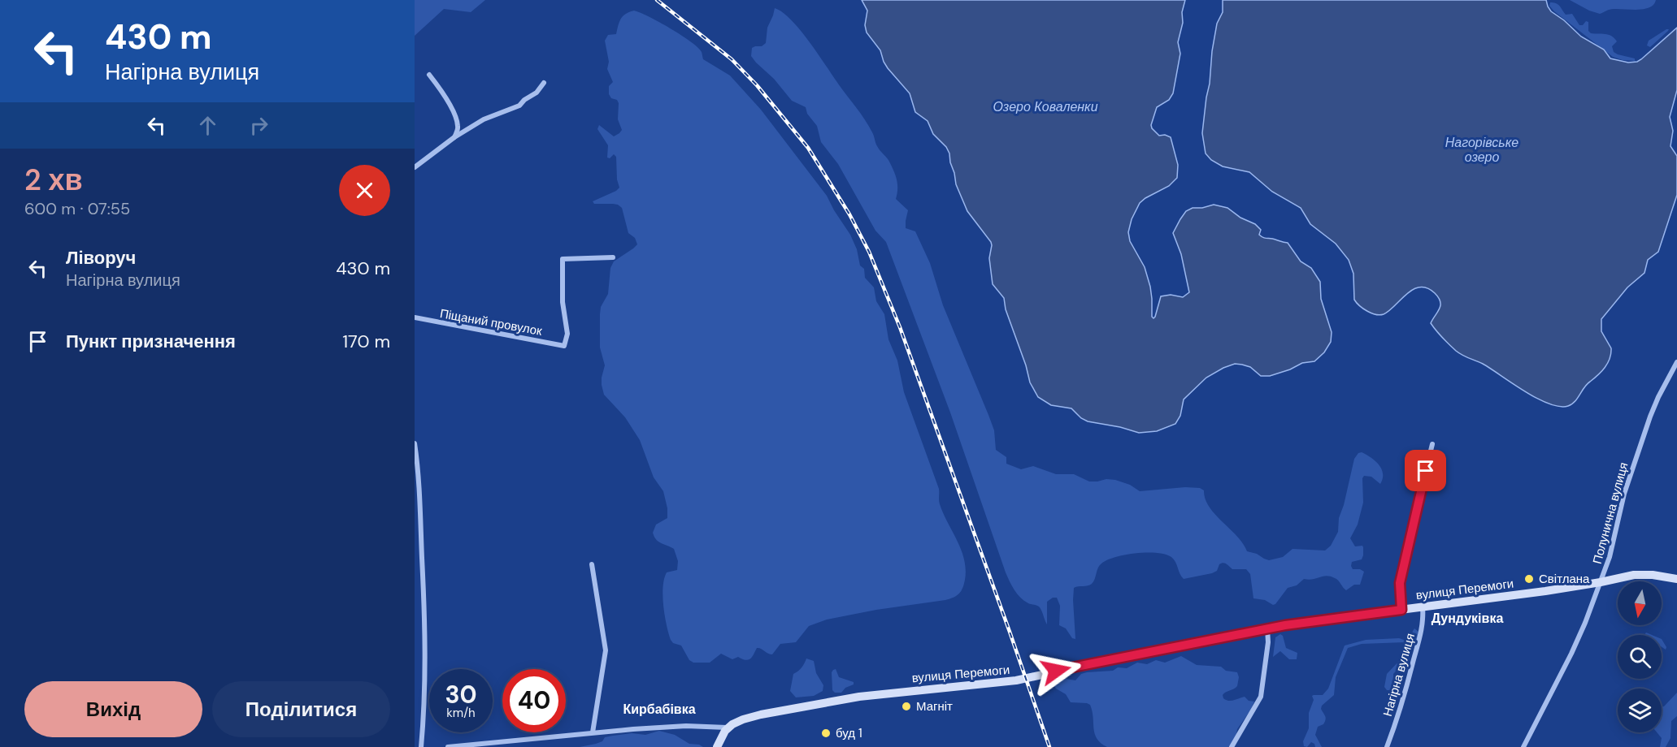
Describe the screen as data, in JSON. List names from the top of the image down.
{
  "streets": {
    "street": [
      "Піщаний провулок",
      "Полунична вулиця",
      "вулиця Перемоги",
      "Нагірна вулиця"
    ]
  },
  "crossings": [
    ["Полунична вулиця", "вулиця Перемоги"],
    ["вулиця Перемоги", "Нагірна вулиця"]
  ],
  "districts": ["Дундуківка", "Кирбабівка"],
  "water": ["Озеро Коваленки", "Нагорівське озеро"],
  "places": ["Світлана", "Магніт", "буд 1"],
  "north": "bottom",
  "page": {
    "turn": ["430 m", "Нагірна вулиця"],
    "heading": ["2 хв", "600 m · 07:55"],
    "list": [
      {
        "name": "Ліворуч",
        "note": "Нагірна вулиця",
        "value": "430 m"
      },
      {
        "name": "Пункт призначення",
        "value": "170 m"
      }
    ],
    "speed": "30 km/h",
    "limit": "40",
    "buttons": ["Вихід", "Поділитися"]
  }
}
